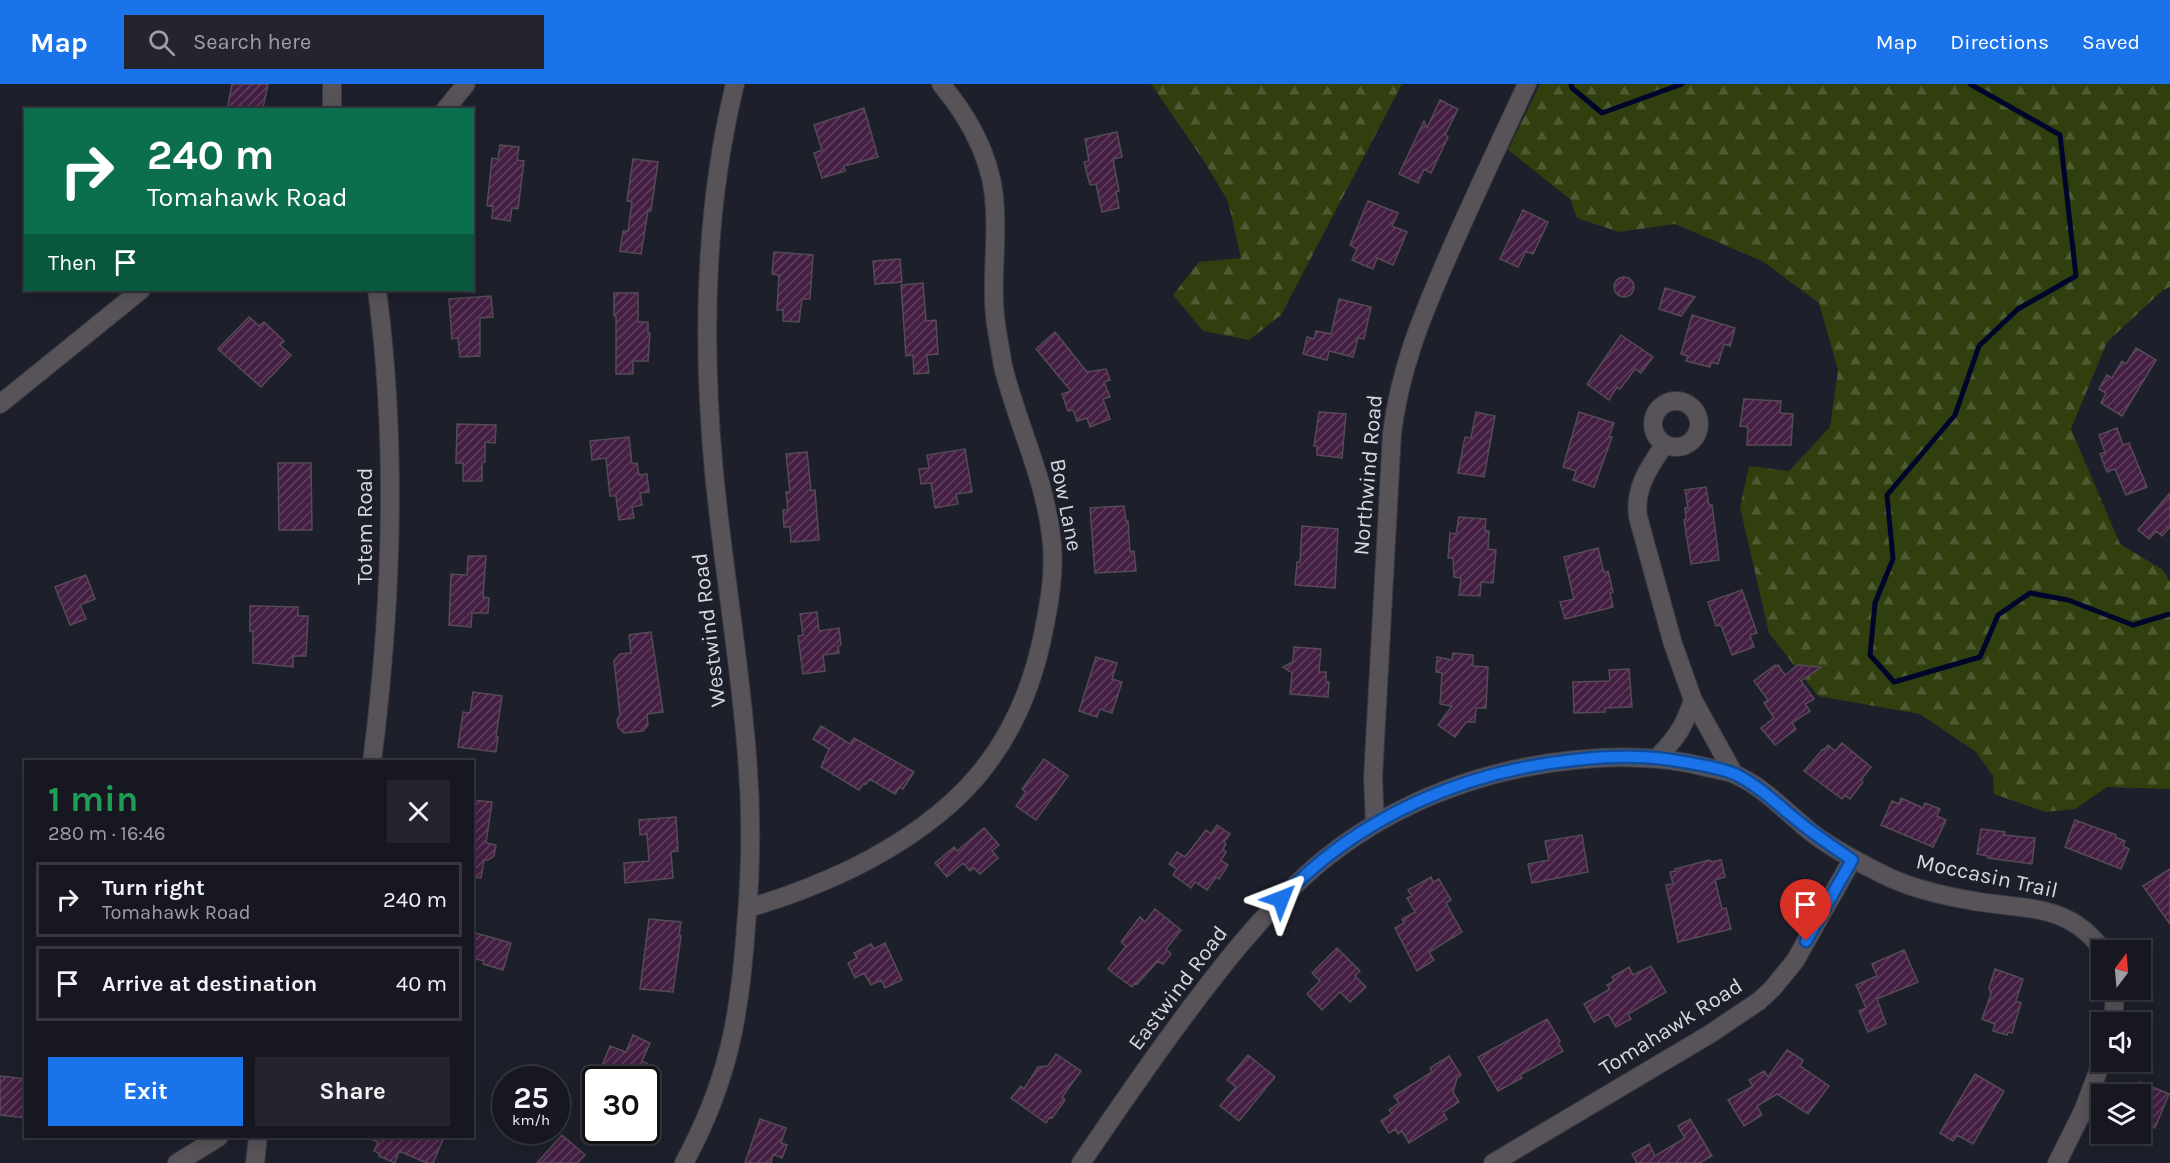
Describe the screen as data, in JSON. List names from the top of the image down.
{
  "streets": {
    "street": [
      "Northwind Road",
      "Bow Lane",
      "Totem Road",
      "Westwind Road",
      "Moccasin Trail",
      "Eastwind Road",
      "Tomahawk Road"
    ]
  },
  "crossings": [
    ["Northwind Road", "Eastwind Road"],
    ["Bow Lane", "Westwind Road"],
    ["Moccasin Trail", "Eastwind Road"],
    ["Moccasin Trail", "Tomahawk Road"],
    ["Eastwind Road", "Tomahawk Road"]
  ],
  "north": "top",
  "page": {
    "header": "Map",
    "search": "Search here",
    "nav": ["Map", "Directions", "Saved"],
    "turn": ["240 m", "Tomahawk Road"],
    "then": "Then",
    "heading": ["1 min", "280 m · 16:46"],
    "list": [
      {
        "name": "Turn right",
        "note": "Tomahawk Road",
        "value": "240 m"
      },
      {
        "name": "Arrive at destination",
        "value": "40 m"
      }
    ],
    "buttons": ["Exit", "Share"],
    "speed": "25 km/h",
    "limit": "30"
  }
}
